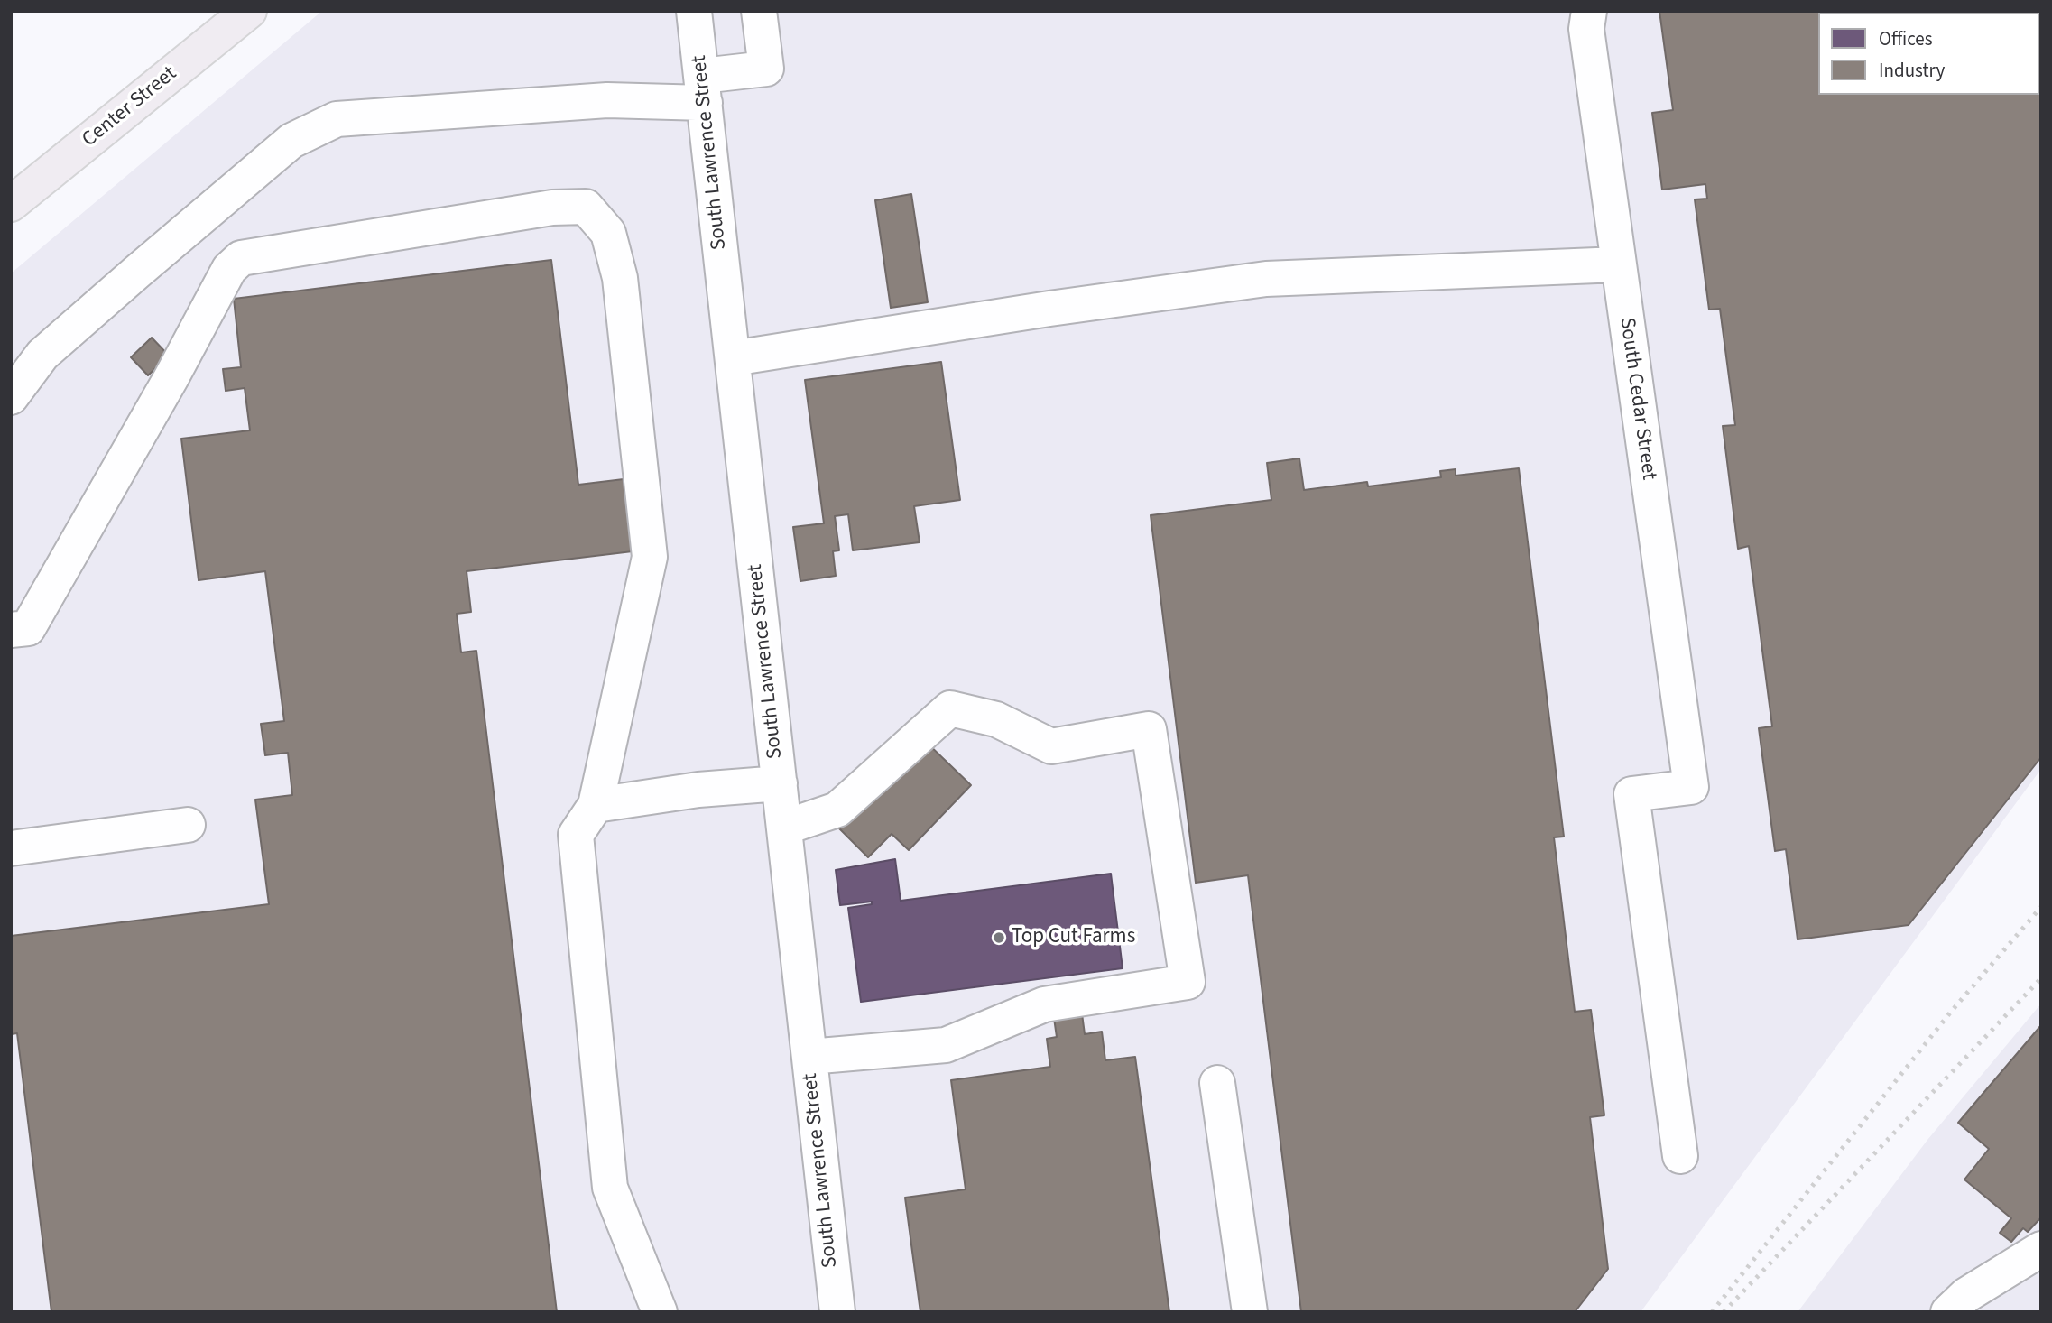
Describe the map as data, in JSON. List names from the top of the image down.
{
  "streets": {
    "main road": ["Center Street"],
    "street": ["South Lawrence Street", "South Cedar Street"]
  },
  "places": ["Top Cut Farms"],
  "legend": ["Offices", "Industry"]
}
